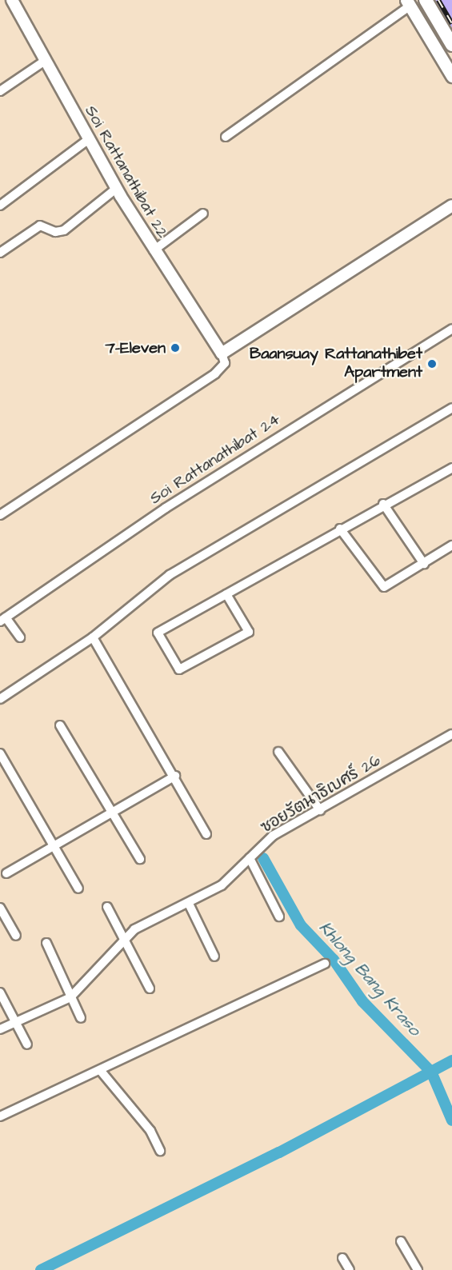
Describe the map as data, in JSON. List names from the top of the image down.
{
  "streets": {
    "street": ["Soi Rattanathibat 22", "Soi Rattanathibat 24", "ซอยรัตนาธิเบศร์ 26"]
  },
  "water": ["Khlong Bang Kraso"],
  "places": ["7-Eleven", "Baansuay Rattanathibet Apartment"]
}
